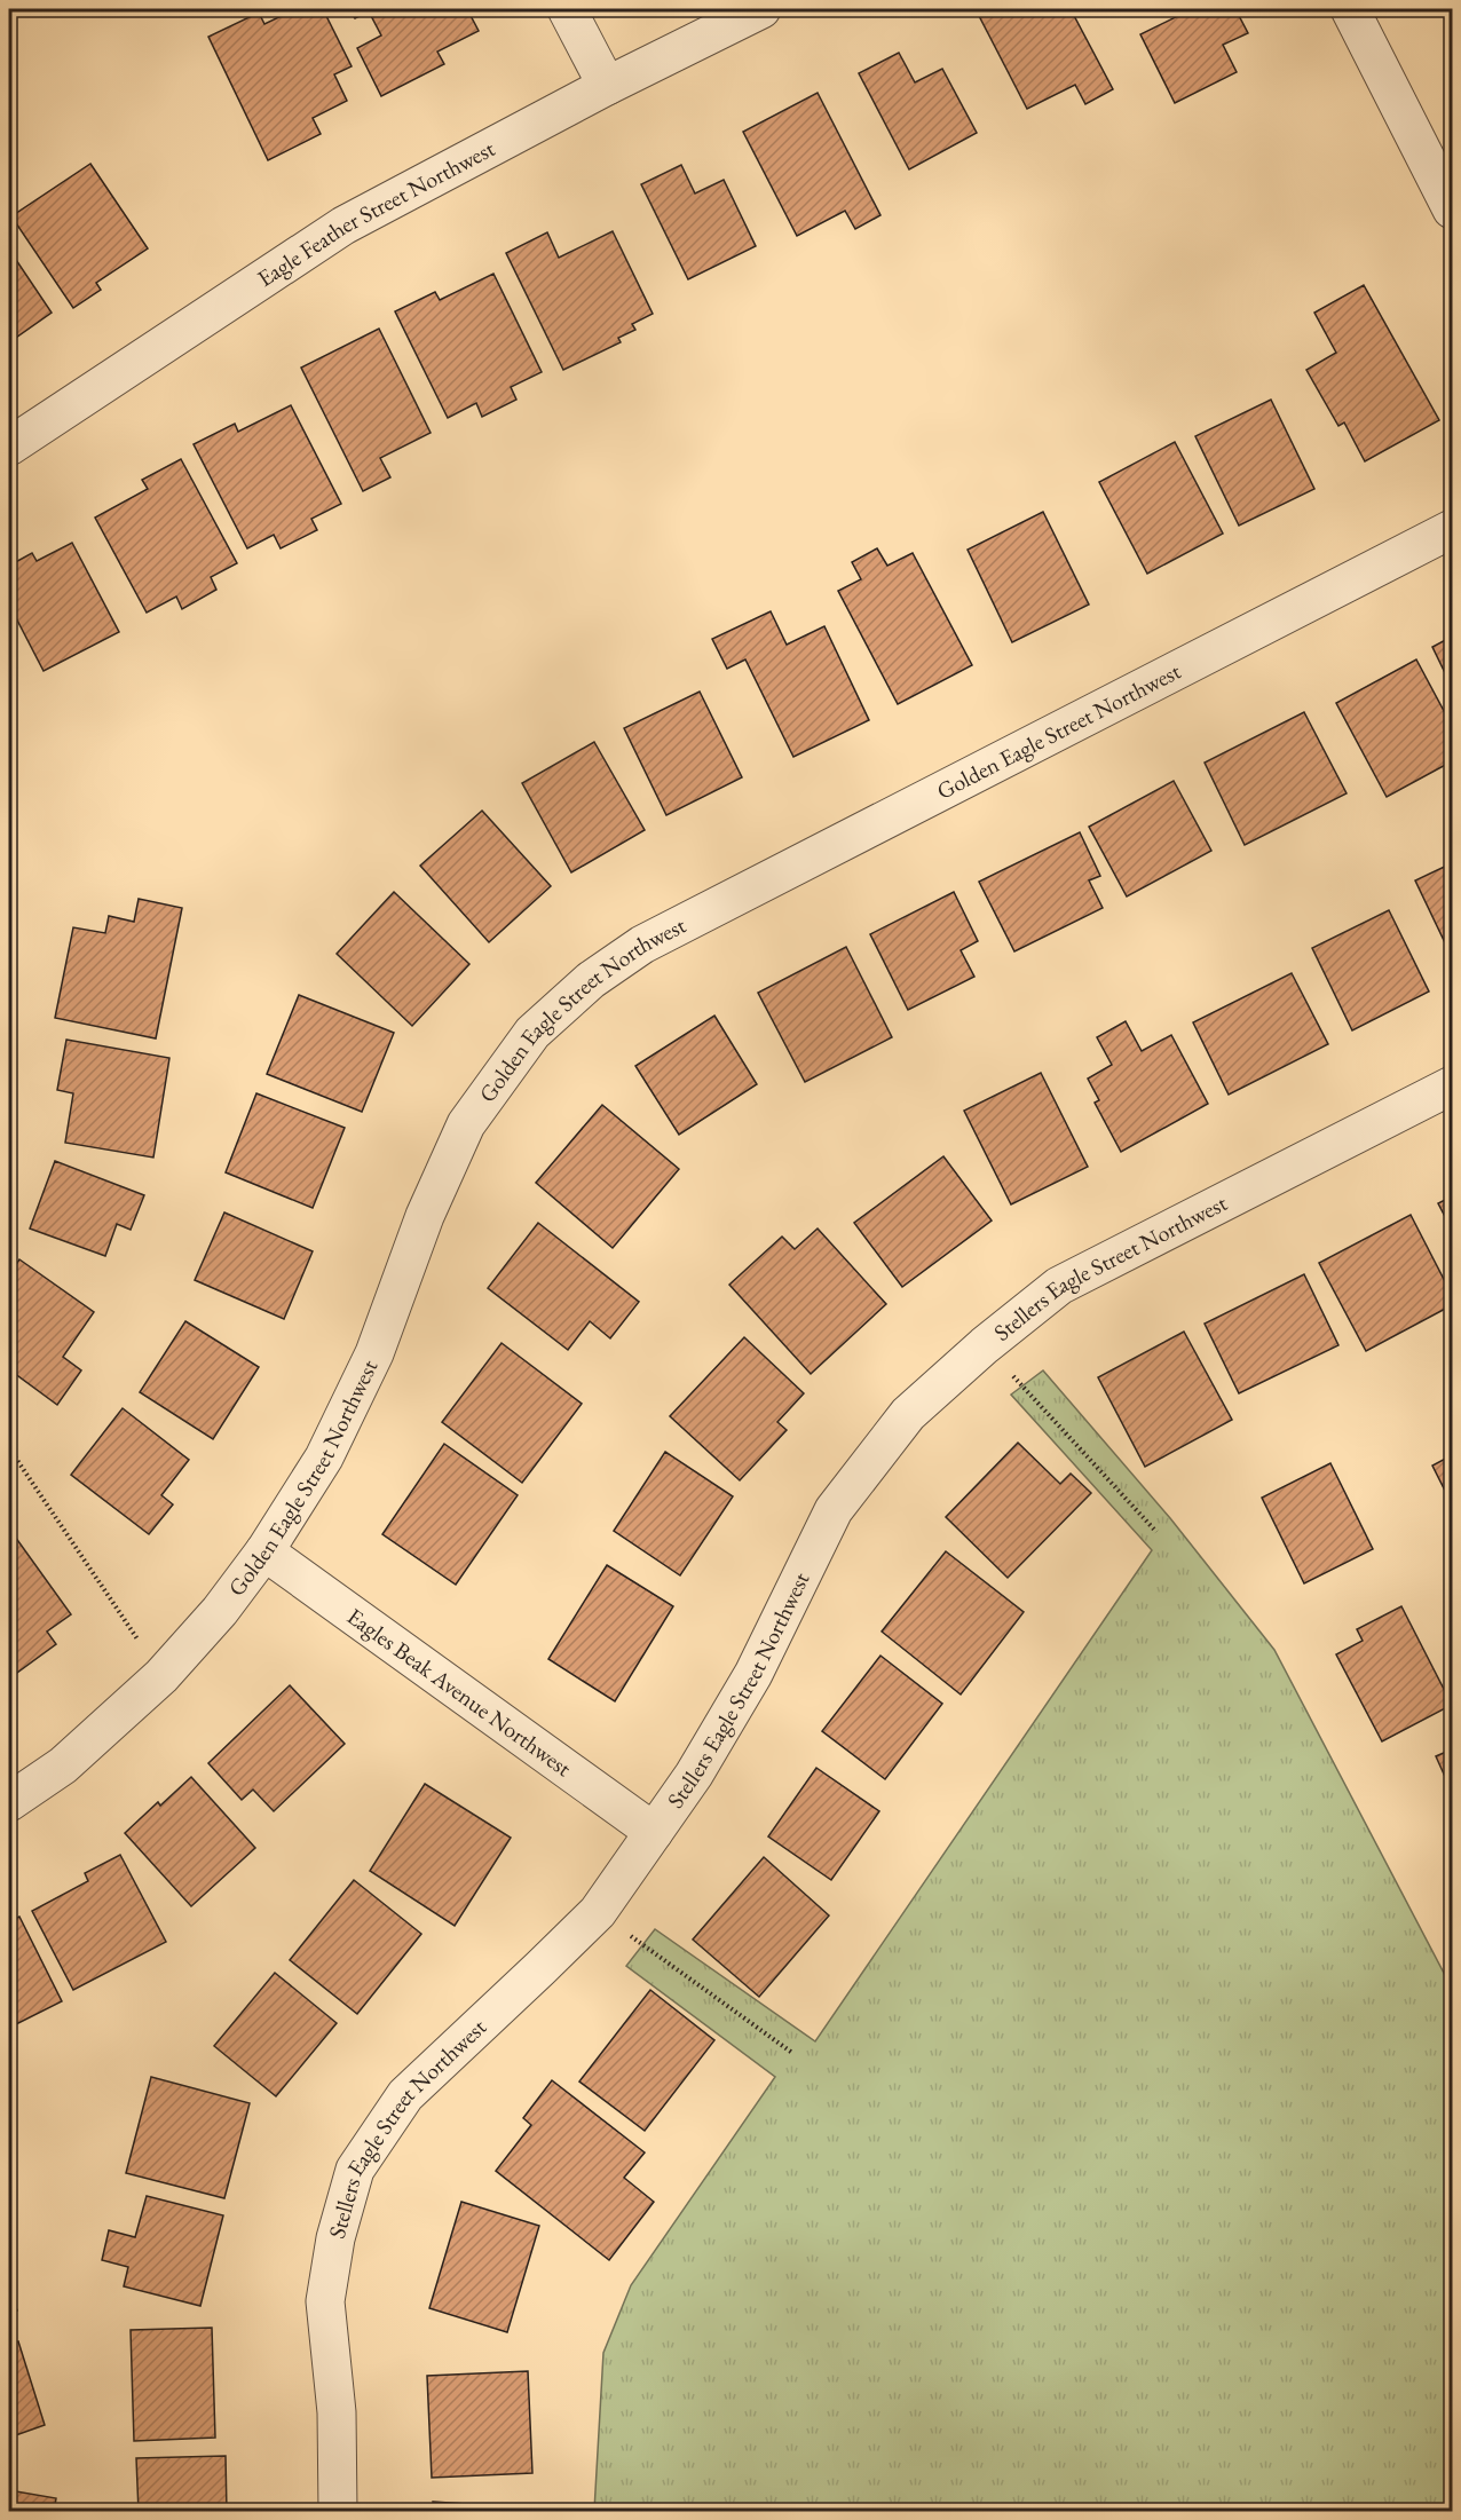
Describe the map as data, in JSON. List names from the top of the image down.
{
  "streets": {
    "street": [
      "Eagle Feather Street Northwest",
      "Golden Eagle Street Northwest",
      "Stellers Eagle Street Northwest",
      "Eagles Beak Avenue Northwest"
    ]
  },
  "crossings": [
    ["Golden Eagle Street Northwest", "Eagles Beak Avenue Northwest"],
    ["Stellers Eagle Street Northwest", "Eagles Beak Avenue Northwest"]
  ]
}
